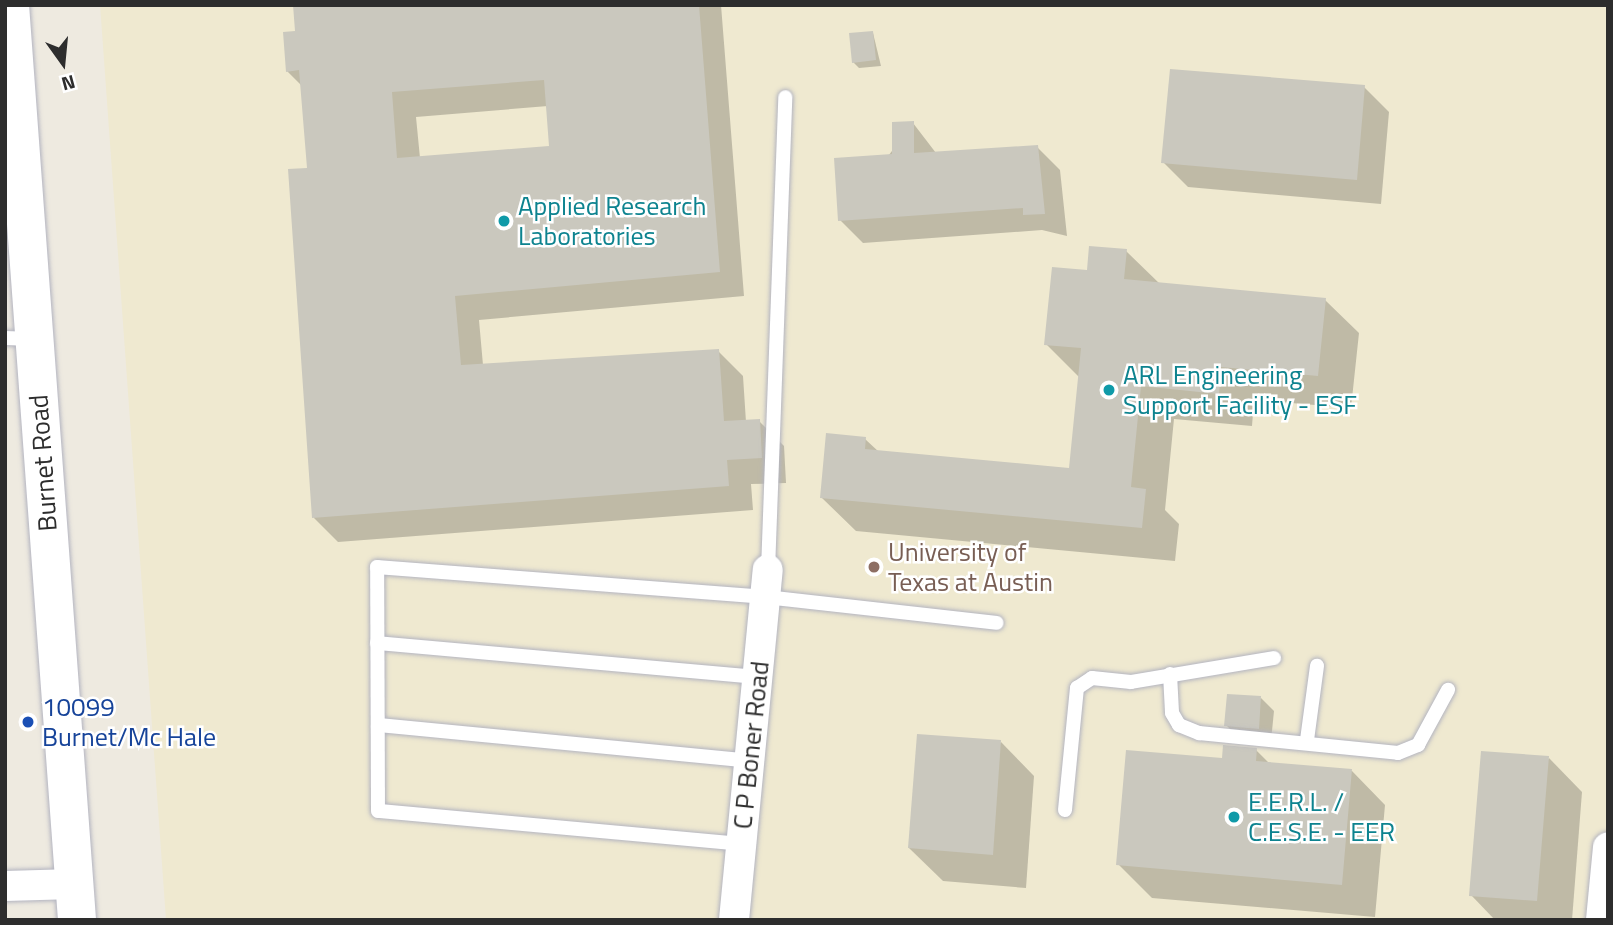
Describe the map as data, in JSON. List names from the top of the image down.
{
  "streets": {
    "main road": ["Burnet Road"],
    "street": ["C P Boner Road"]
  },
  "places": [
    "Applied Research Laboratories",
    "ARL Engineering Support Facility - ESF",
    "University of Texas at Austin",
    "10099 Burnet/Mc Hale",
    "E.E.R.L. / C.E.S.E. - EER"
  ],
  "north": "bottom"
}
